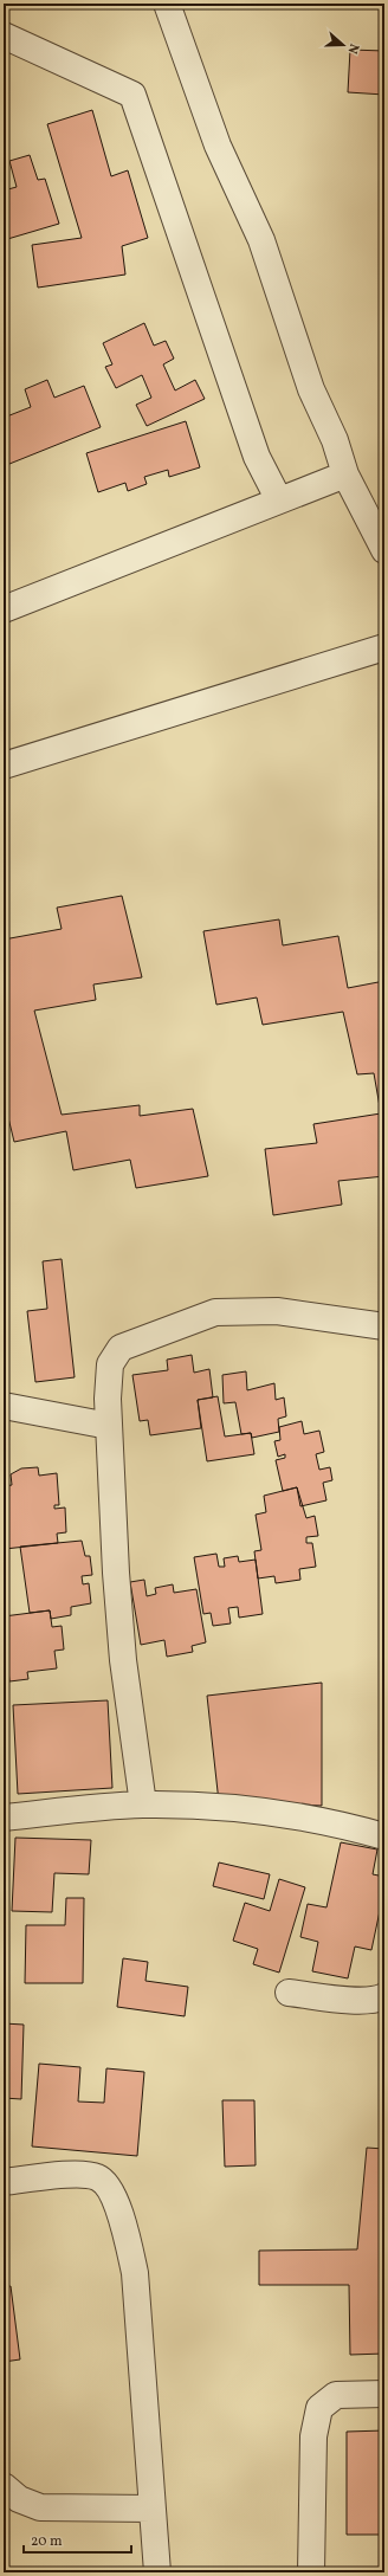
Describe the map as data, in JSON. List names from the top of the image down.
{
  "scale_bar": "20 m",
  "north": "right"
}
